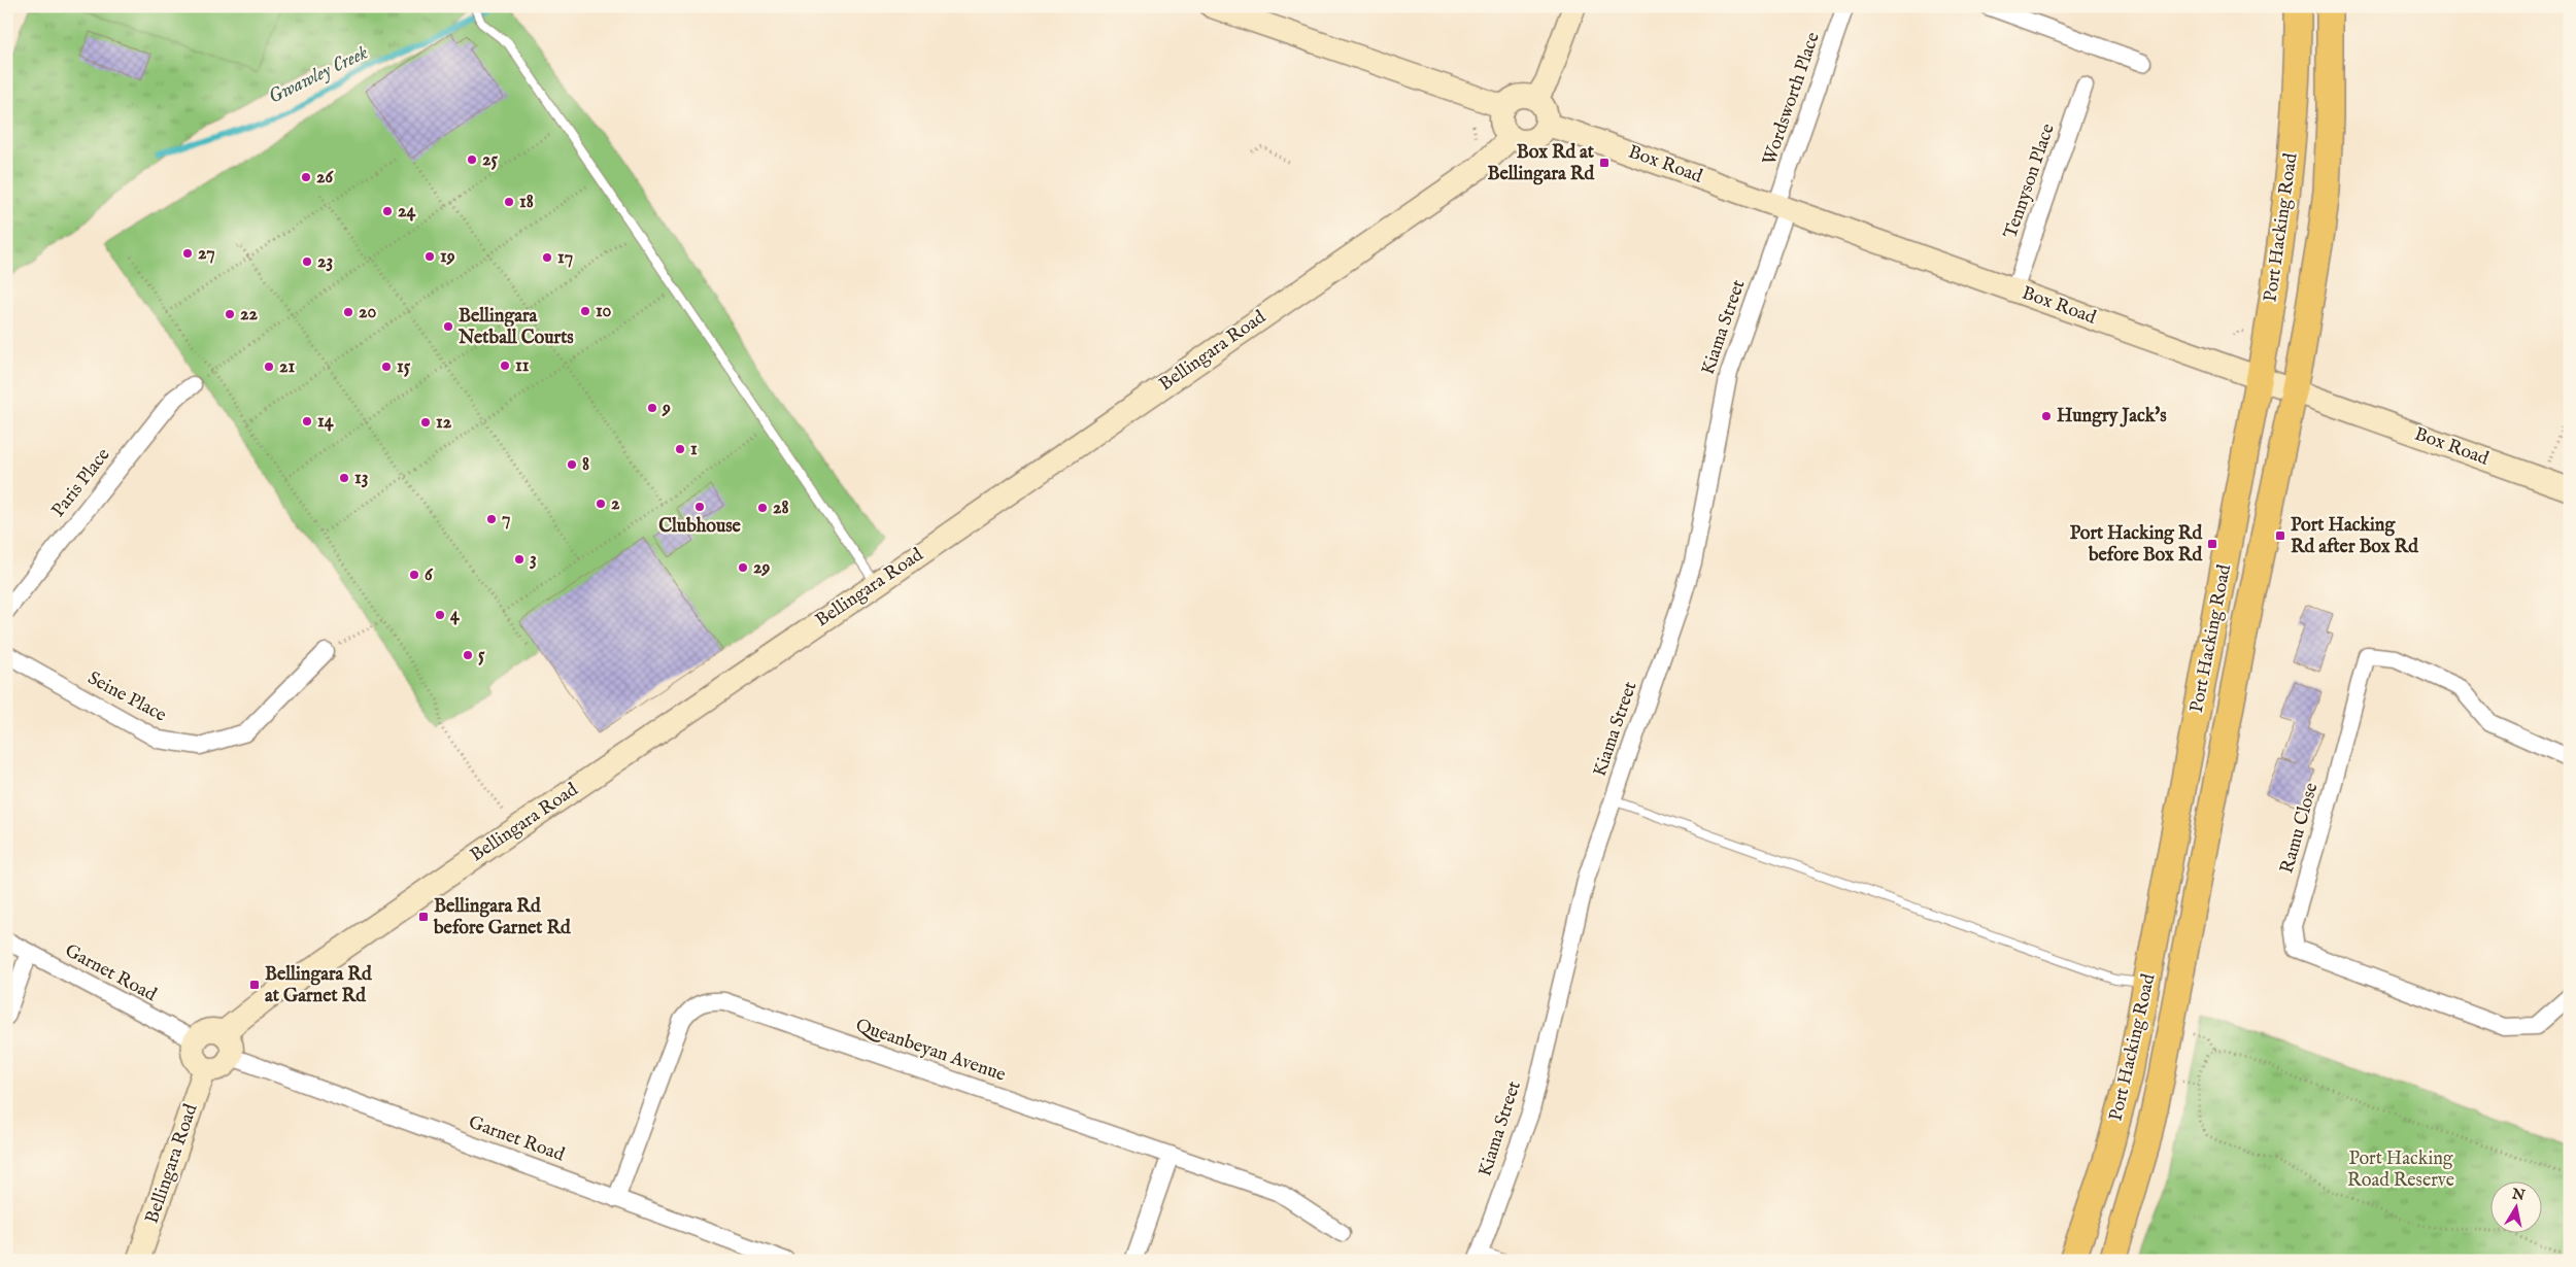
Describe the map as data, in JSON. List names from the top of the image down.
{
  "streets": {
    "main road": ["Port Hacking Road"],
    "street": [
      "Wordsworth Place",
      "Box Road",
      "Tennyson Place",
      "Kiama Street",
      "Bellingara Road",
      "Paris Place",
      "Seine Place",
      "Ramu Close",
      "Garnet Road",
      "Queanbeyan Avenue"
    ]
  },
  "crossings": [
    ["Wordsworth Place", "Box Road"],
    ["Wordsworth Place", "Kiama Street"],
    ["Box Road", "Tennyson Place"],
    ["Box Road", "Port Hacking Road"],
    ["Box Road", "Kiama Street"],
    ["Box Road", "Bellingara Road"],
    ["Bellingara Road", "Garnet Road"],
    ["Garnet Road", "Queanbeyan Avenue"]
  ],
  "water": ["Gwawley Creek"],
  "parks": ["Port Hacking Road Reserve"],
  "places": {
    "other": [
      "25",
      "26",
      "18",
      "24",
      "27",
      "19",
      "17",
      "23",
      "10",
      "20",
      "22",
      "Bellingara Netball Courts",
      "11",
      "21",
      "15",
      "9",
      "Hungry Jack's",
      "14",
      "12",
      "1",
      "8",
      "13",
      "2",
      "Clubhouse",
      "28",
      "7",
      "3",
      "29",
      "6",
      "4",
      "5"
    ],
    "transit": [
      "Box Rd at Bellingara Rd",
      "Port Hacking Rd after Box Rd",
      "Port Hacking Rd before Box Rd",
      "Bellingara Rd before Garnet Rd",
      "Bellingara Rd at Garnet Rd"
    ]
  },
  "north": "top"
}
